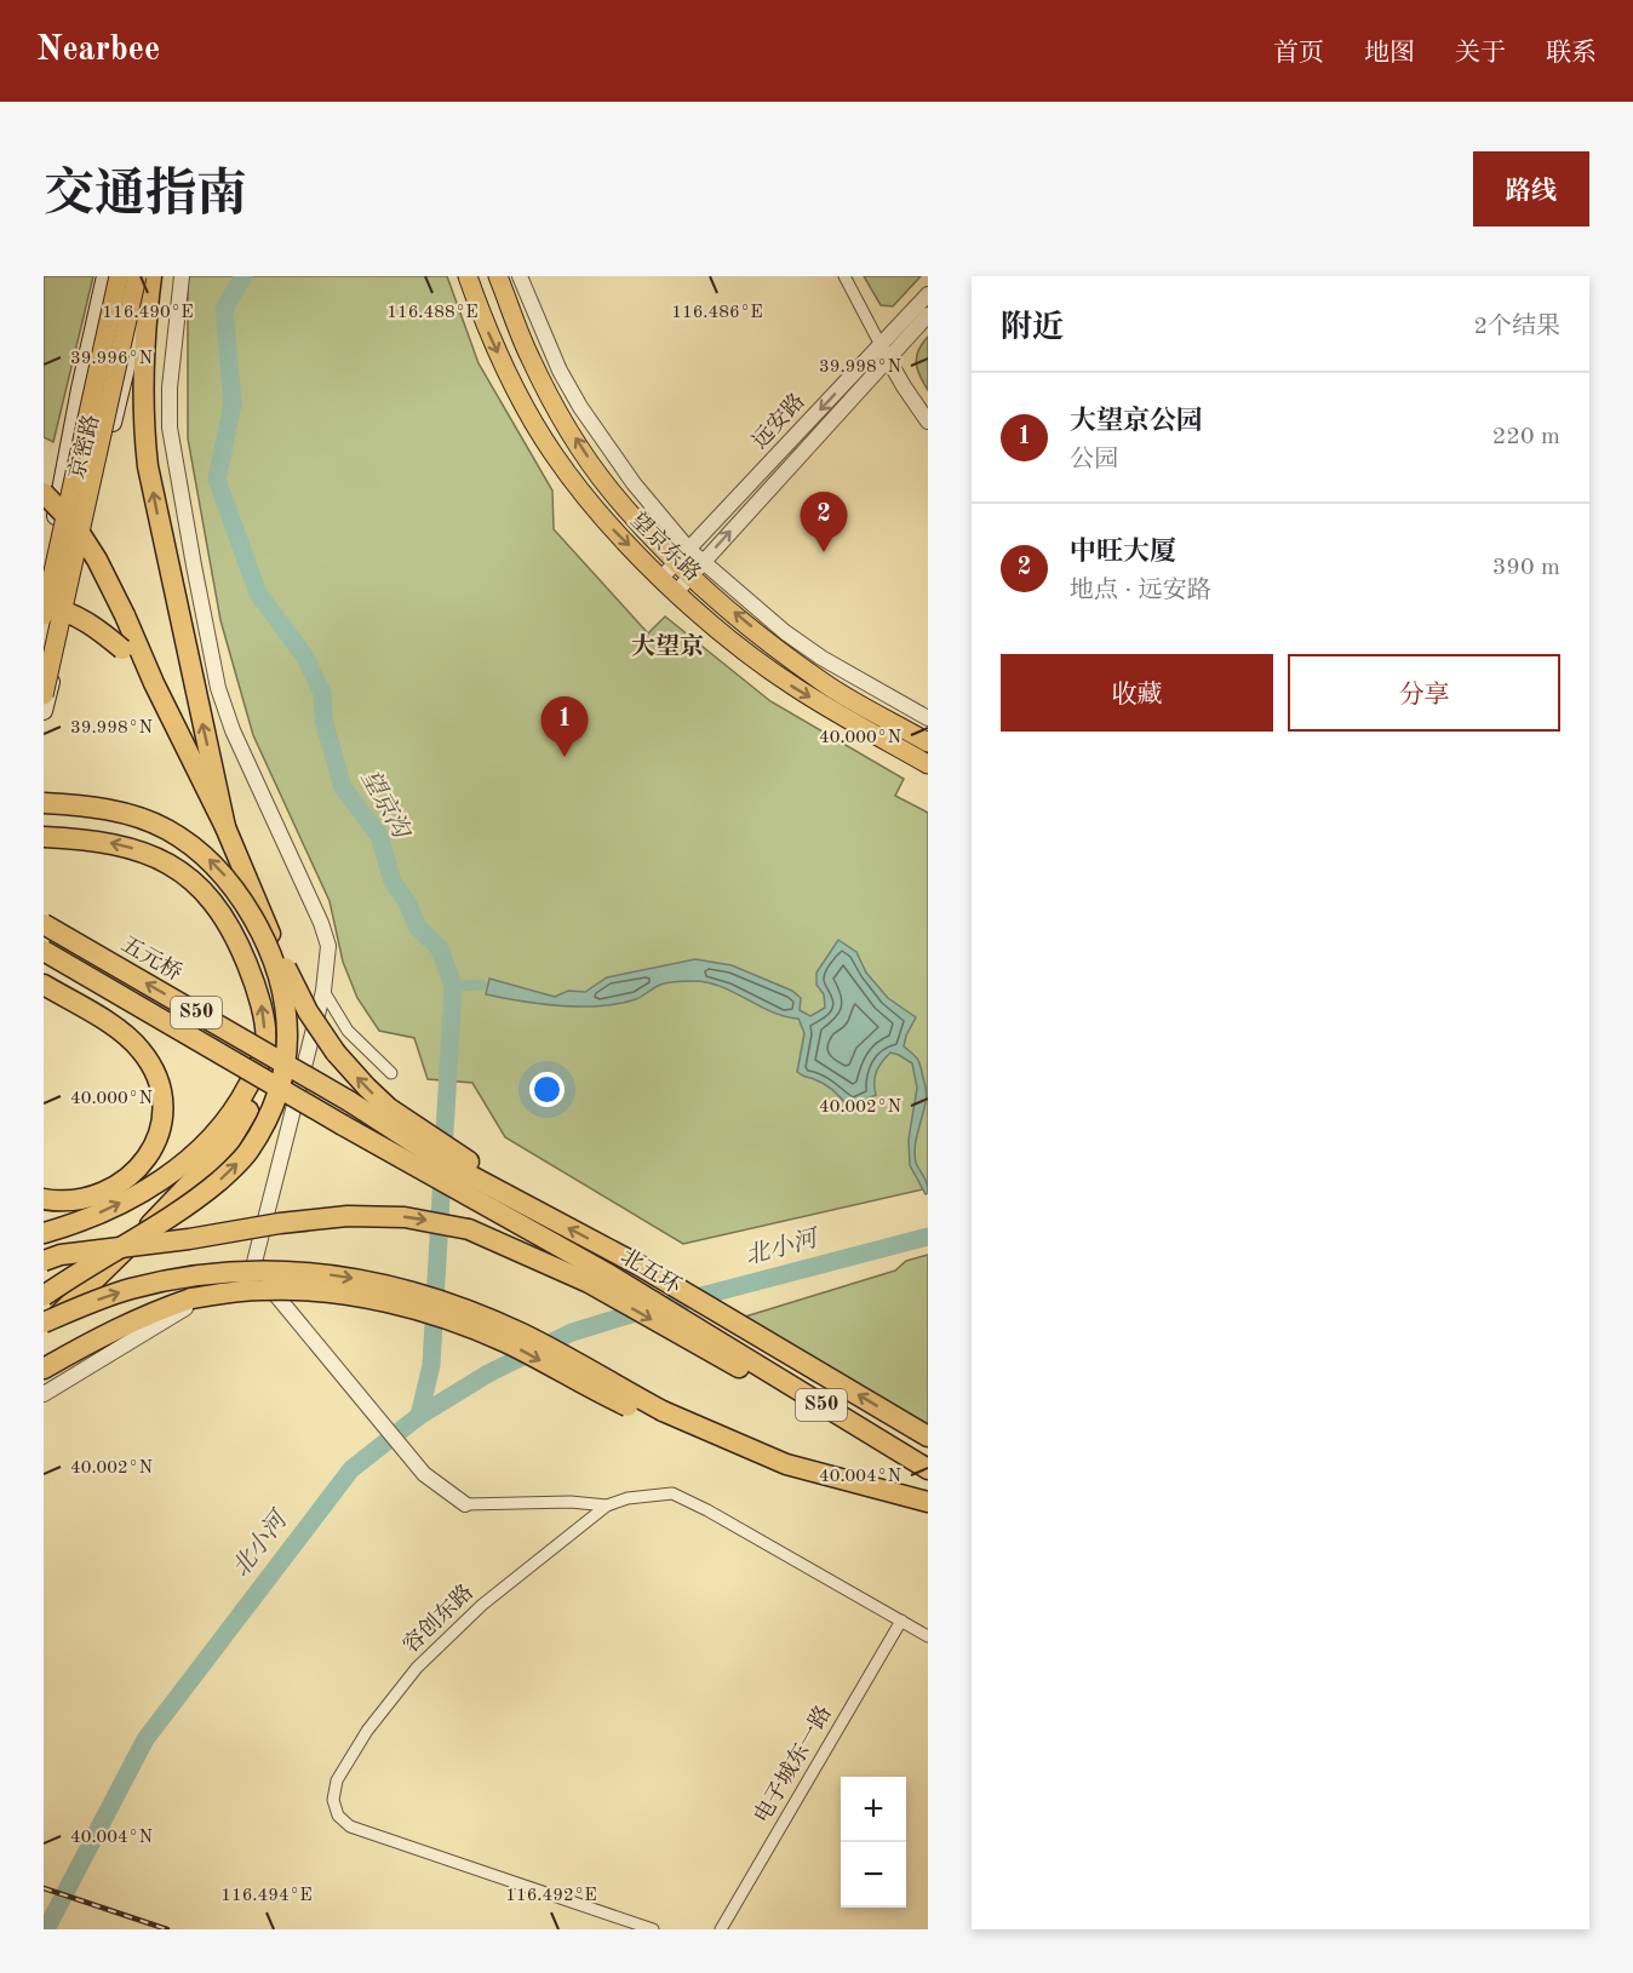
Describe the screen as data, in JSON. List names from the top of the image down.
{
  "streets": {
    "highway": ["五元桥", "S50", "北五环"],
    "main road": ["京密路", "望京东路"],
    "street": ["远安路", "容创东路", "电子城东一路"]
  },
  "crossings": [
    ["远安路", "望京东路"],
    ["五元桥", "北五环"],
    ["容创东路", "电子城东一路"]
  ],
  "one_way": ["五元桥"],
  "districts": ["大望京"],
  "water": ["望京沟", "北小河"],
  "page": {
    "header": "Nearbee",
    "nav": [
      "首页",
      "地图",
      "关于",
      "联系"
    ],
    "title": "交通指南",
    "buttons": [
      "路线",
      ["收藏", "分享"]
    ],
    "heading": ["附近", "2个结果"],
    "list": [
      {
        "mark": "1",
        "name": "大望京公园",
        "note": "公园",
        "value": "220 m"
      },
      {
        "mark": "2",
        "name": "中旺大厦",
        "note": "地点 · 远安路",
        "value": "390 m"
      }
    ],
    "pins": ["2", "1"],
    "map_buttons": ["+", "−"]
  },
  "coordinates": [
    "116.490°E",
    "116.488°E",
    "116.486°E",
    "39.996°N",
    "39.998°N",
    "40.000°N",
    "40.002°N",
    "40.004°N",
    "116.494°E",
    "116.492°E"
  ]
}
